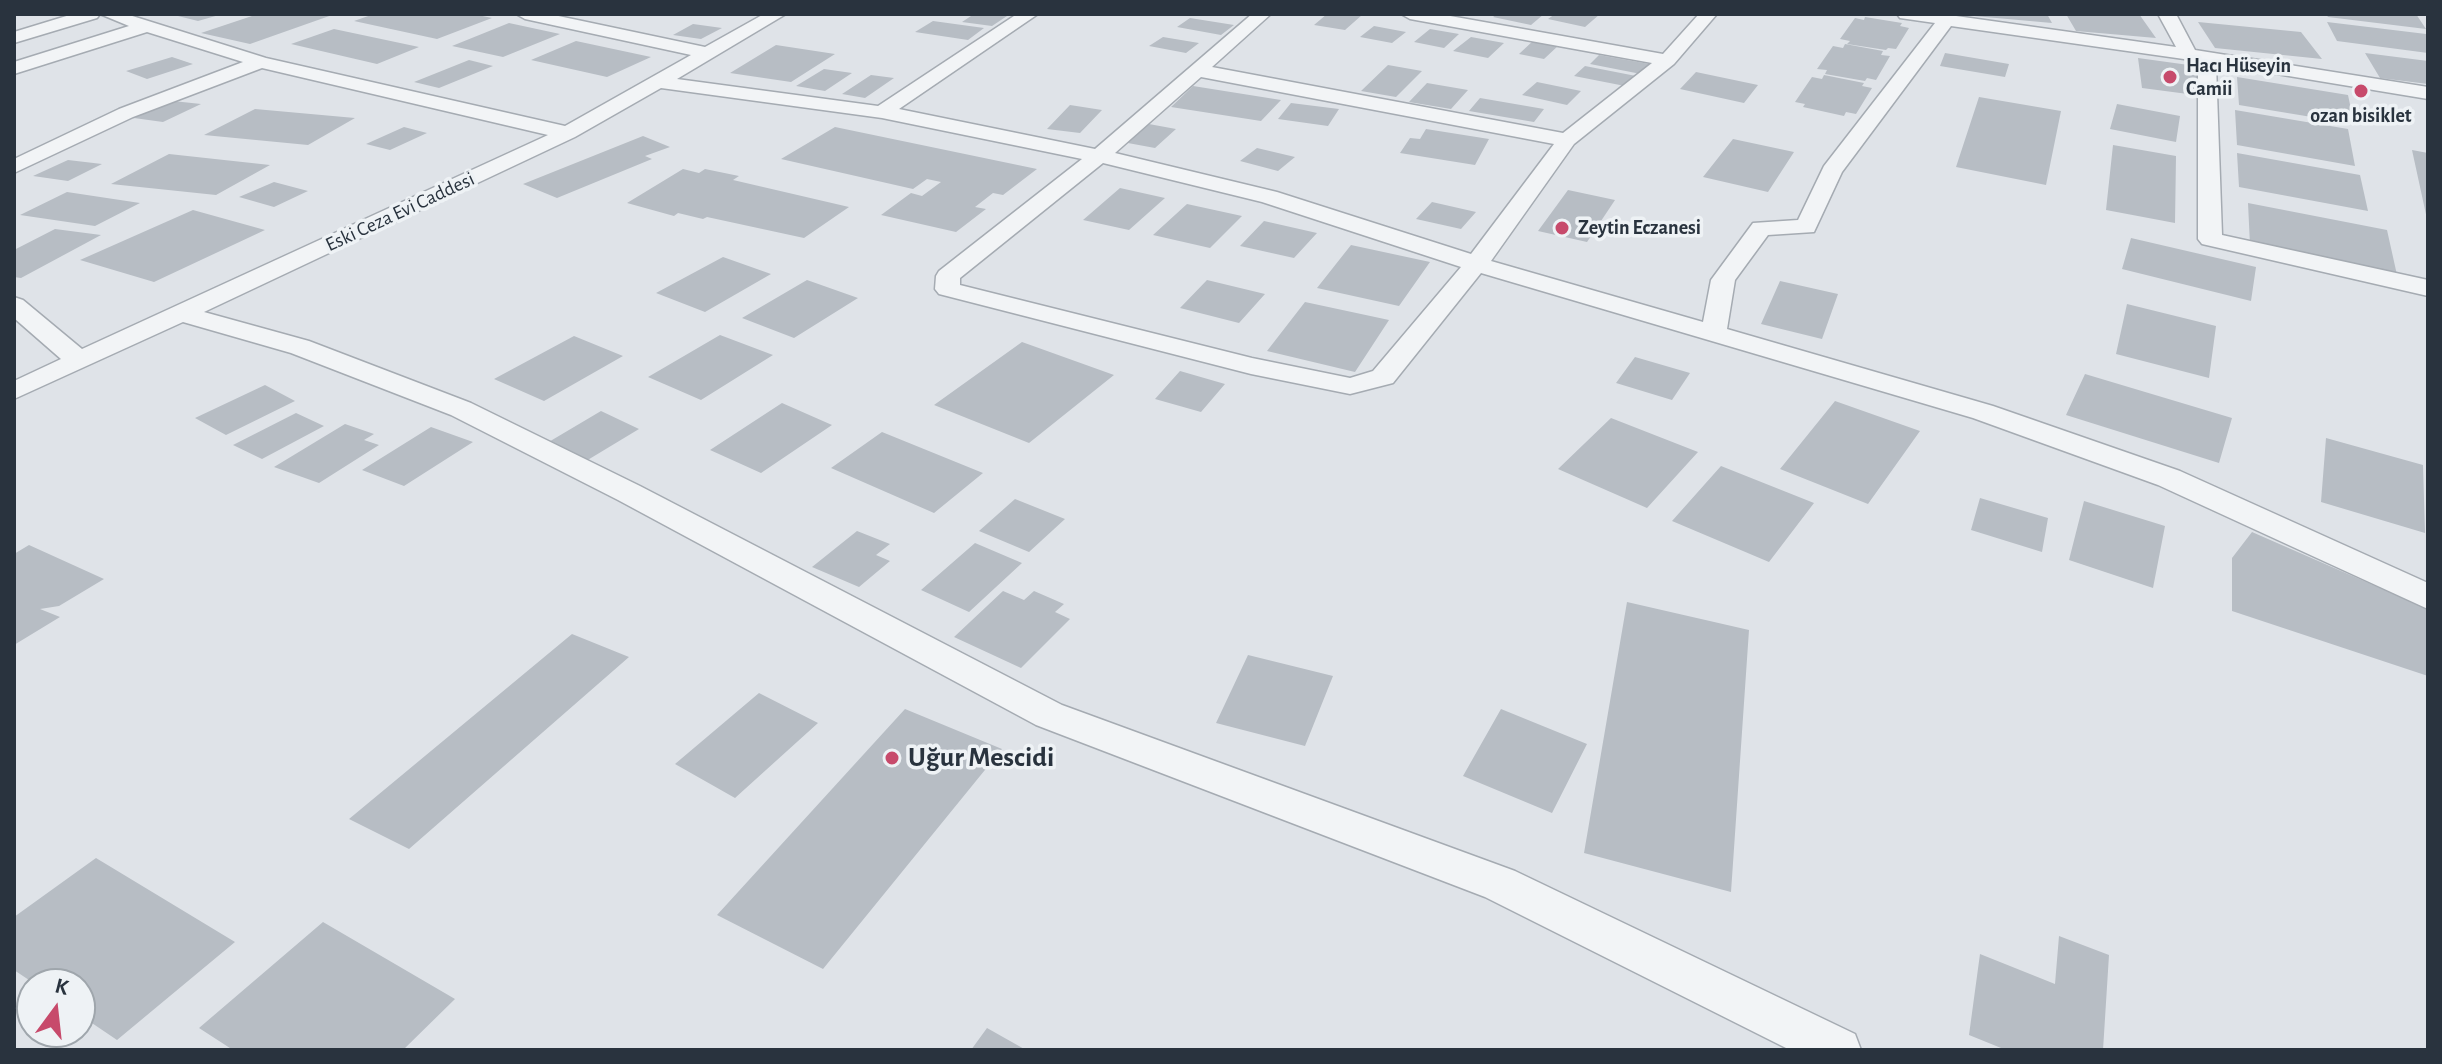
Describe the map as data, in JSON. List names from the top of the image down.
{
  "streets": {
    "street": ["Eski Ceza Evi Caddesi"]
  },
  "places": [
    "Hacı Hüseyin Camii",
    "ozan bisiklet",
    "Zeytin Eczanesi",
    "Uğur Mescidi"
  ],
  "north": "top"
}
